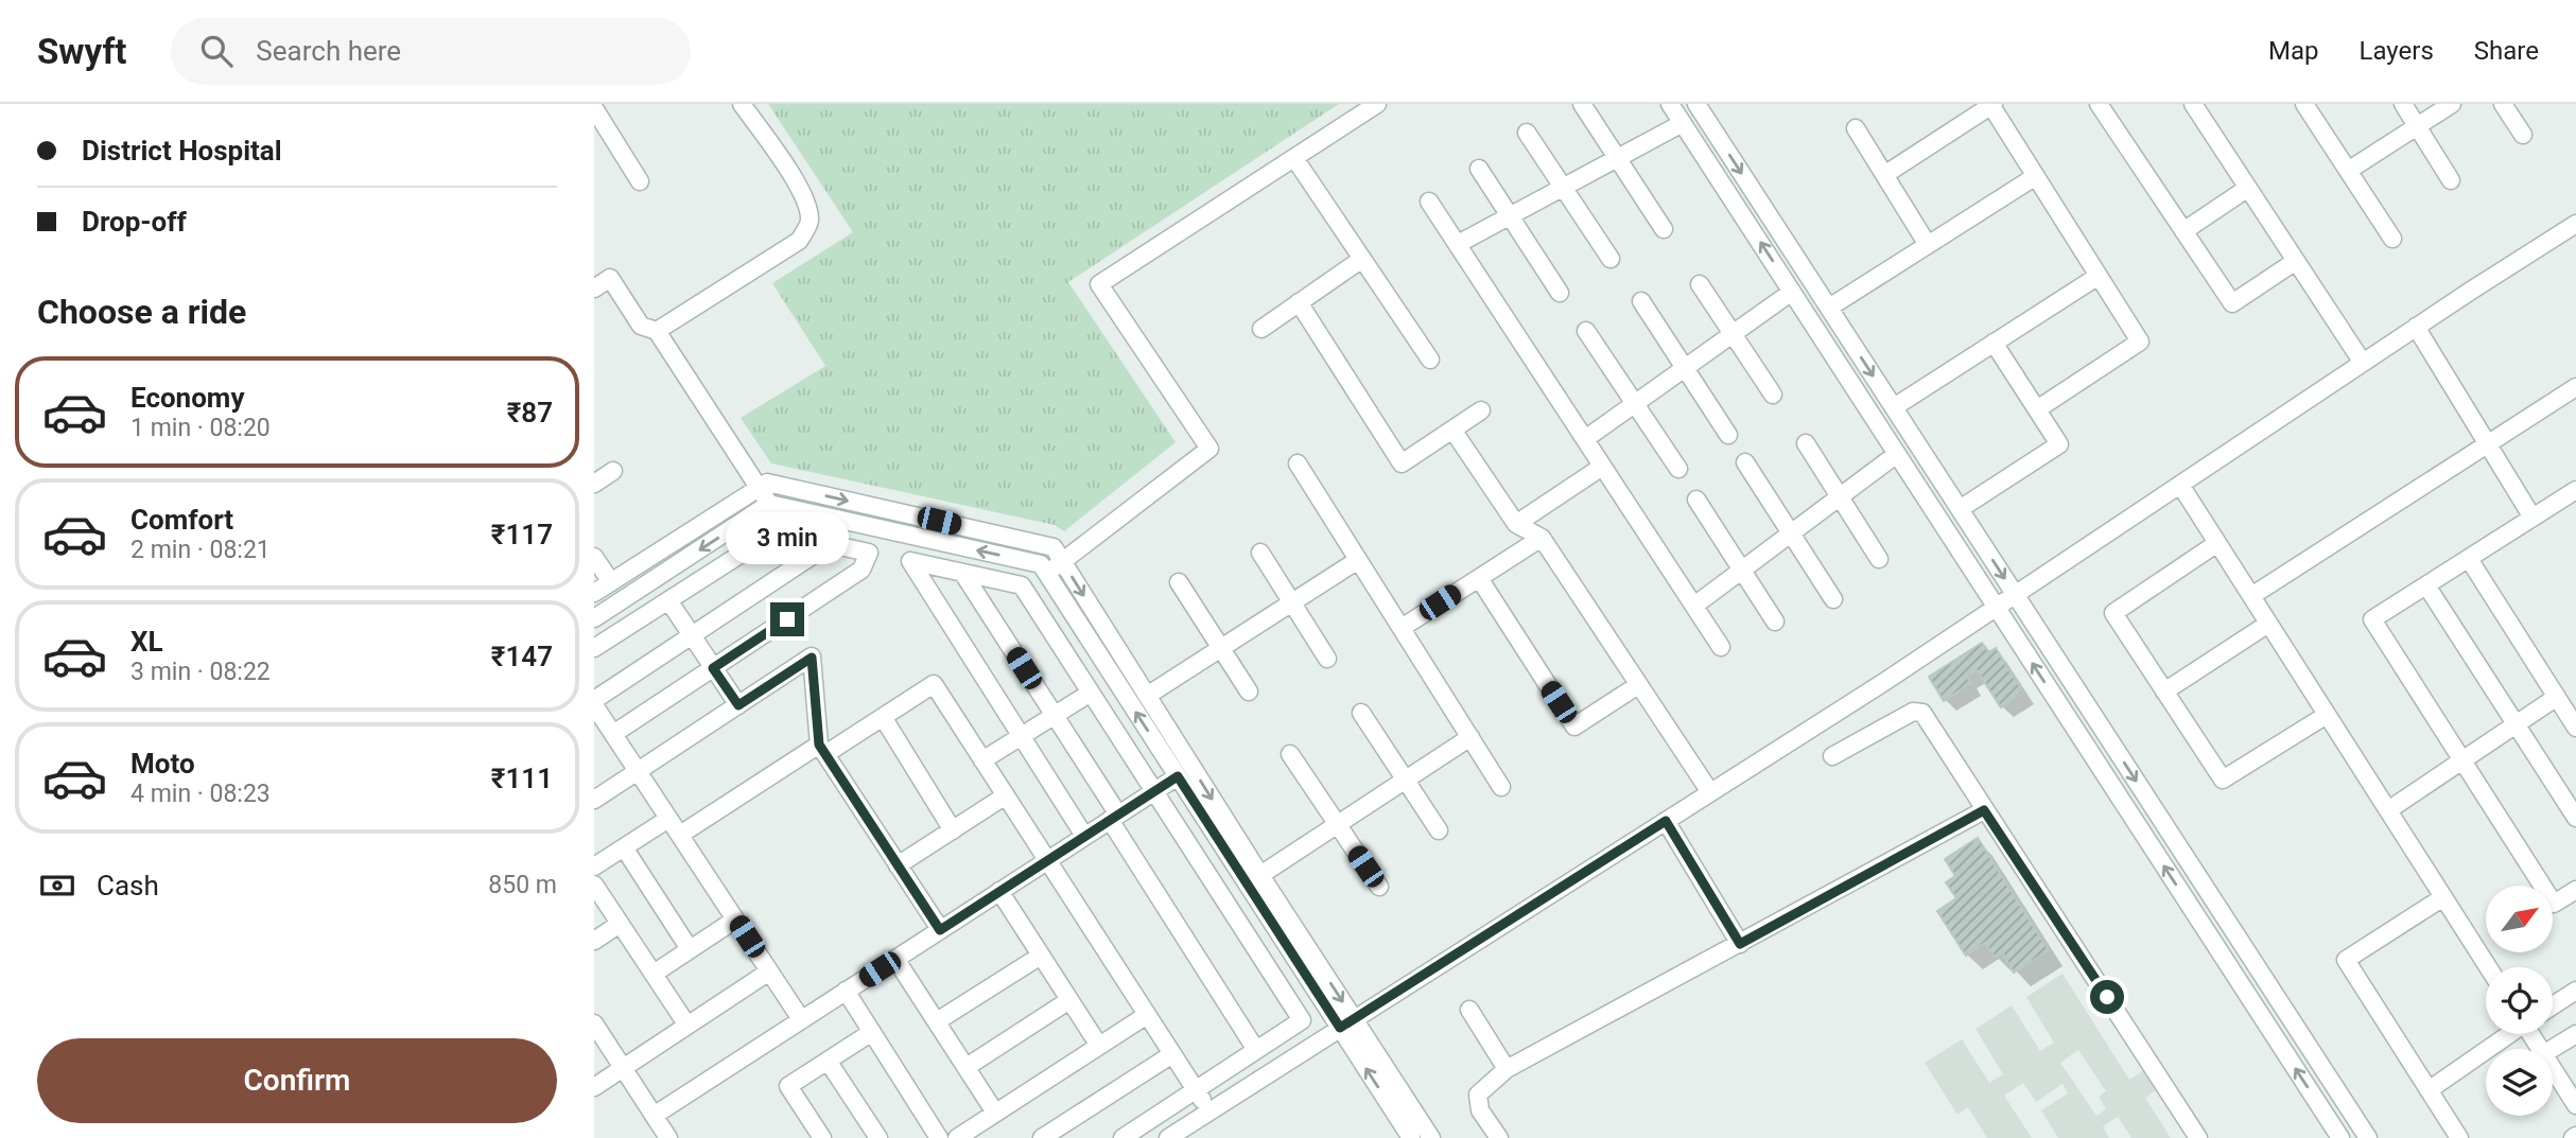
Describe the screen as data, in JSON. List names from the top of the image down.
{
  "north": "top right",
  "page": {
    "header": "Swyft",
    "search": "Search here",
    "nav": ["Map", "Layers", "Share"],
    "banner": ["District Hospital", "Drop-off"],
    "heading": "Choose a ride",
    "list": [
      {
        "name": "Economy",
        "note": "1 min · 08:20",
        "value": "₹87"
      },
      {
        "name": "Comfort",
        "note": "2 min · 08:21",
        "value": "₹117"
      },
      {
        "name": "XL",
        "note": "3 min · 08:22",
        "value": "₹147"
      },
      {
        "name": "Moto",
        "note": "4 min · 08:23",
        "value": "₹111"
      }
    ],
    "bubble": "3 min",
    "pay": ["Cash", "850 m"],
    "buttons": "Confirm"
  }
}
